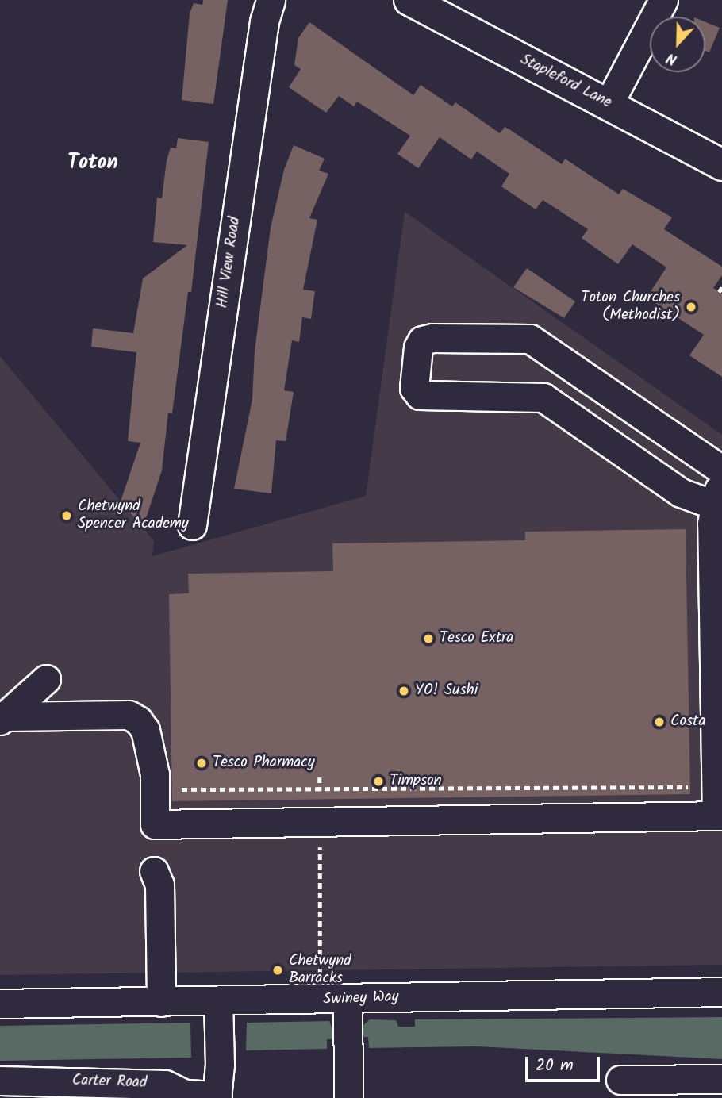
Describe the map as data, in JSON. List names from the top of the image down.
{
  "streets": {
    "main road": ["Stapleford Lane"],
    "street": ["Hill View Road", "Swiney Way", "Carter Road"]
  },
  "districts": ["Toton"],
  "places": [
    "Toton Churches (Methodist)",
    "Chetwynd Spencer Academy",
    "Tesco Extra",
    "YO! Sushi",
    "Costa",
    "Tesco Pharmacy",
    "Timpson",
    "Chetwynd Barracks"
  ],
  "scale_bar": "20 m",
  "north": "bottom"
}
